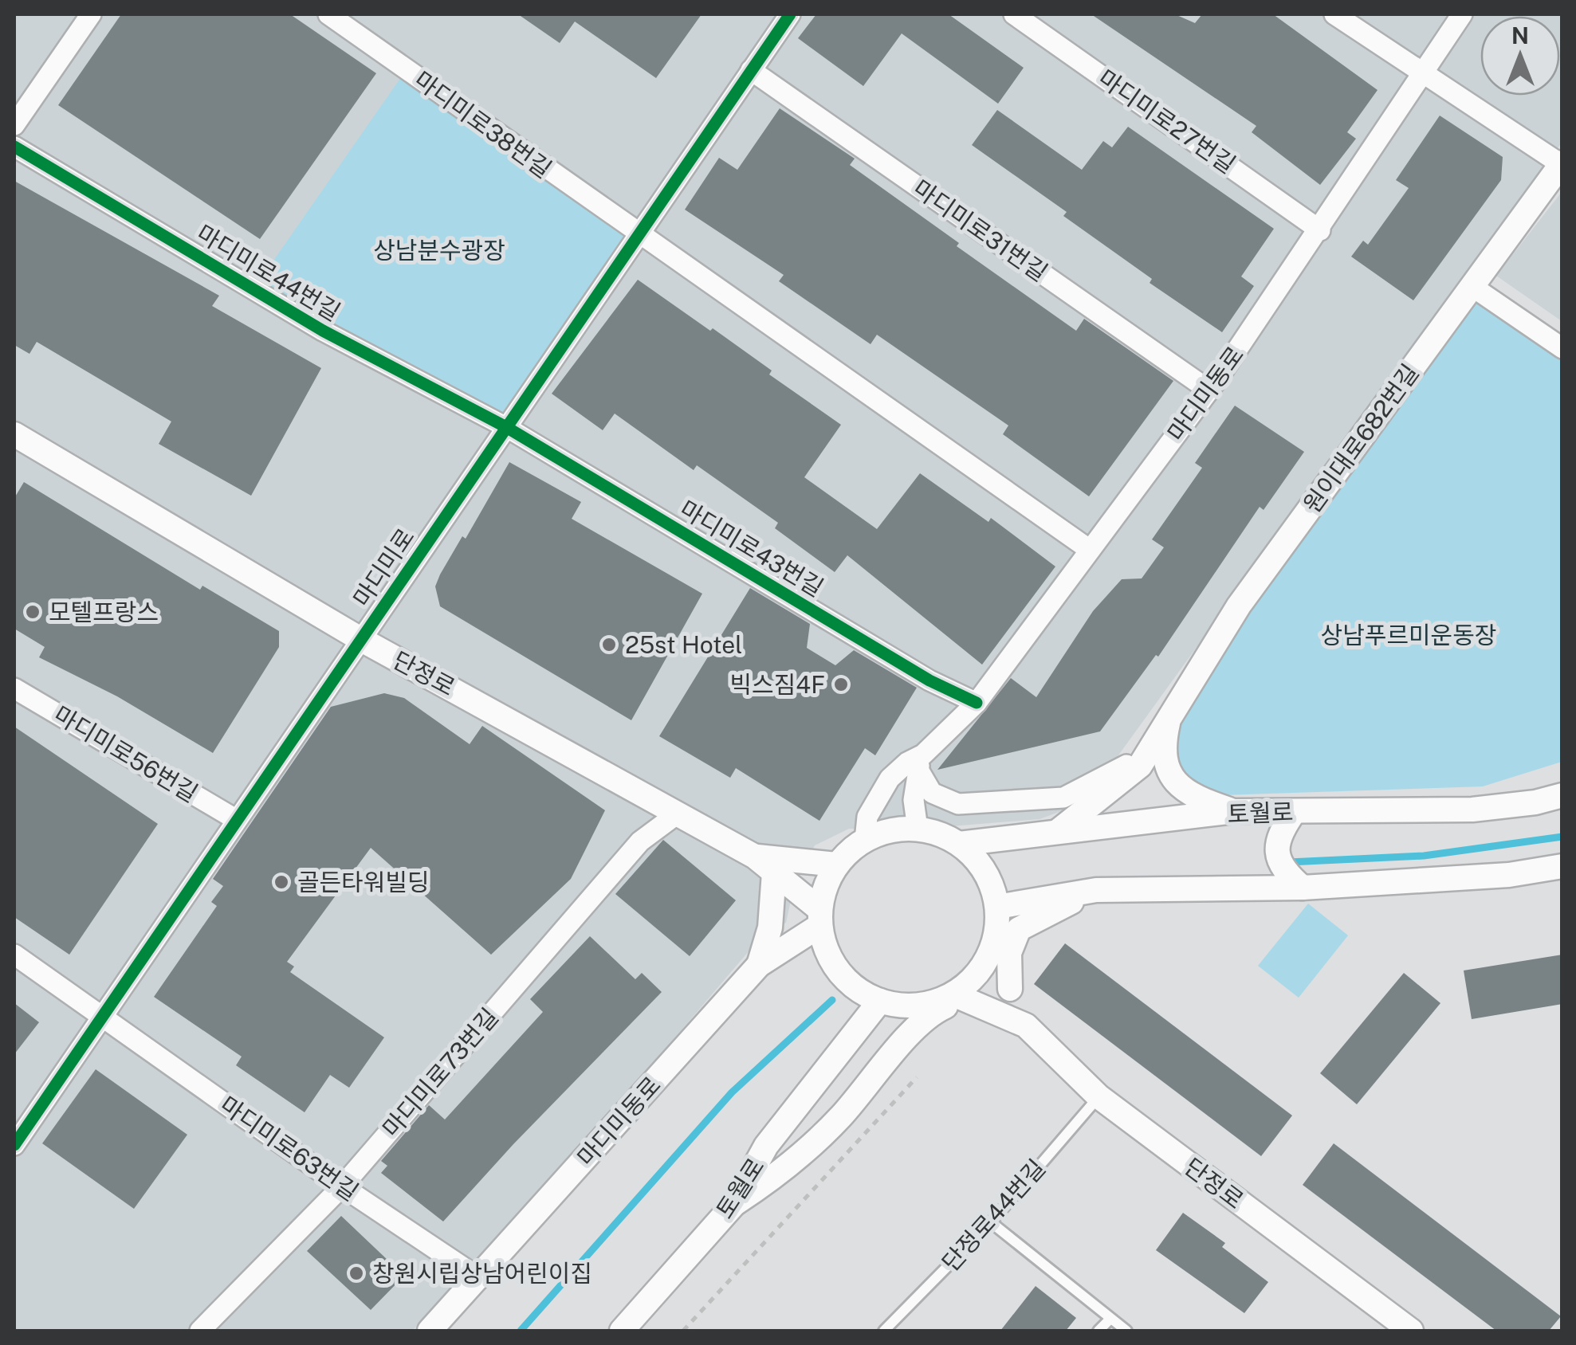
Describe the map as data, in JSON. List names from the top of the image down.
{
  "streets": {
    "street": [
      "마디미로27번길",
      "마디미로38번길",
      "마디미로31번길",
      "마디미로44번길",
      "마디미동로",
      "원이대로682번길",
      "마디미로43번길",
      "마디미로",
      "단정로",
      "마디미로56번길",
      "토월로",
      "마디미로73번길",
      "마디미로63번길"
    ],
    "lane": ["단정로44번길"]
  },
  "crossings": [
    ["마디미로27번길", "마디미동로"],
    ["마디미로38번길", "마디미로"],
    ["마디미로31번길", "마디미동로"],
    ["마디미로31번길", "마디미로"],
    ["마디미로44번길", "마디미로43번길"],
    ["마디미로44번길", "마디미로"],
    ["마디미동로", "마디미로43번길"],
    ["마디미동로", "단정로"],
    ["마디미동로", "토월로"],
    ["마디미동로", "마디미로63번길"],
    ["원이대로682번길", "토월로"],
    ["마디미로43번길", "마디미로"],
    ["마디미로", "단정로"],
    ["마디미로", "마디미로56번길"],
    ["마디미로", "마디미로63번길"],
    ["단정로", "토월로"],
    ["단정로", "마디미로73번길"],
    ["단정로", "단정로44번길"],
    ["마디미로73번길", "마디미로63번길"]
  ],
  "parks": ["상남분수광장", "상남푸르미운동장"],
  "places": [
    "모텔프랑스",
    "25st Hotel",
    "빅스짐4F",
    "골든타워빌딩",
    "창원시립상남어린이집"
  ],
  "north": "top"
}
